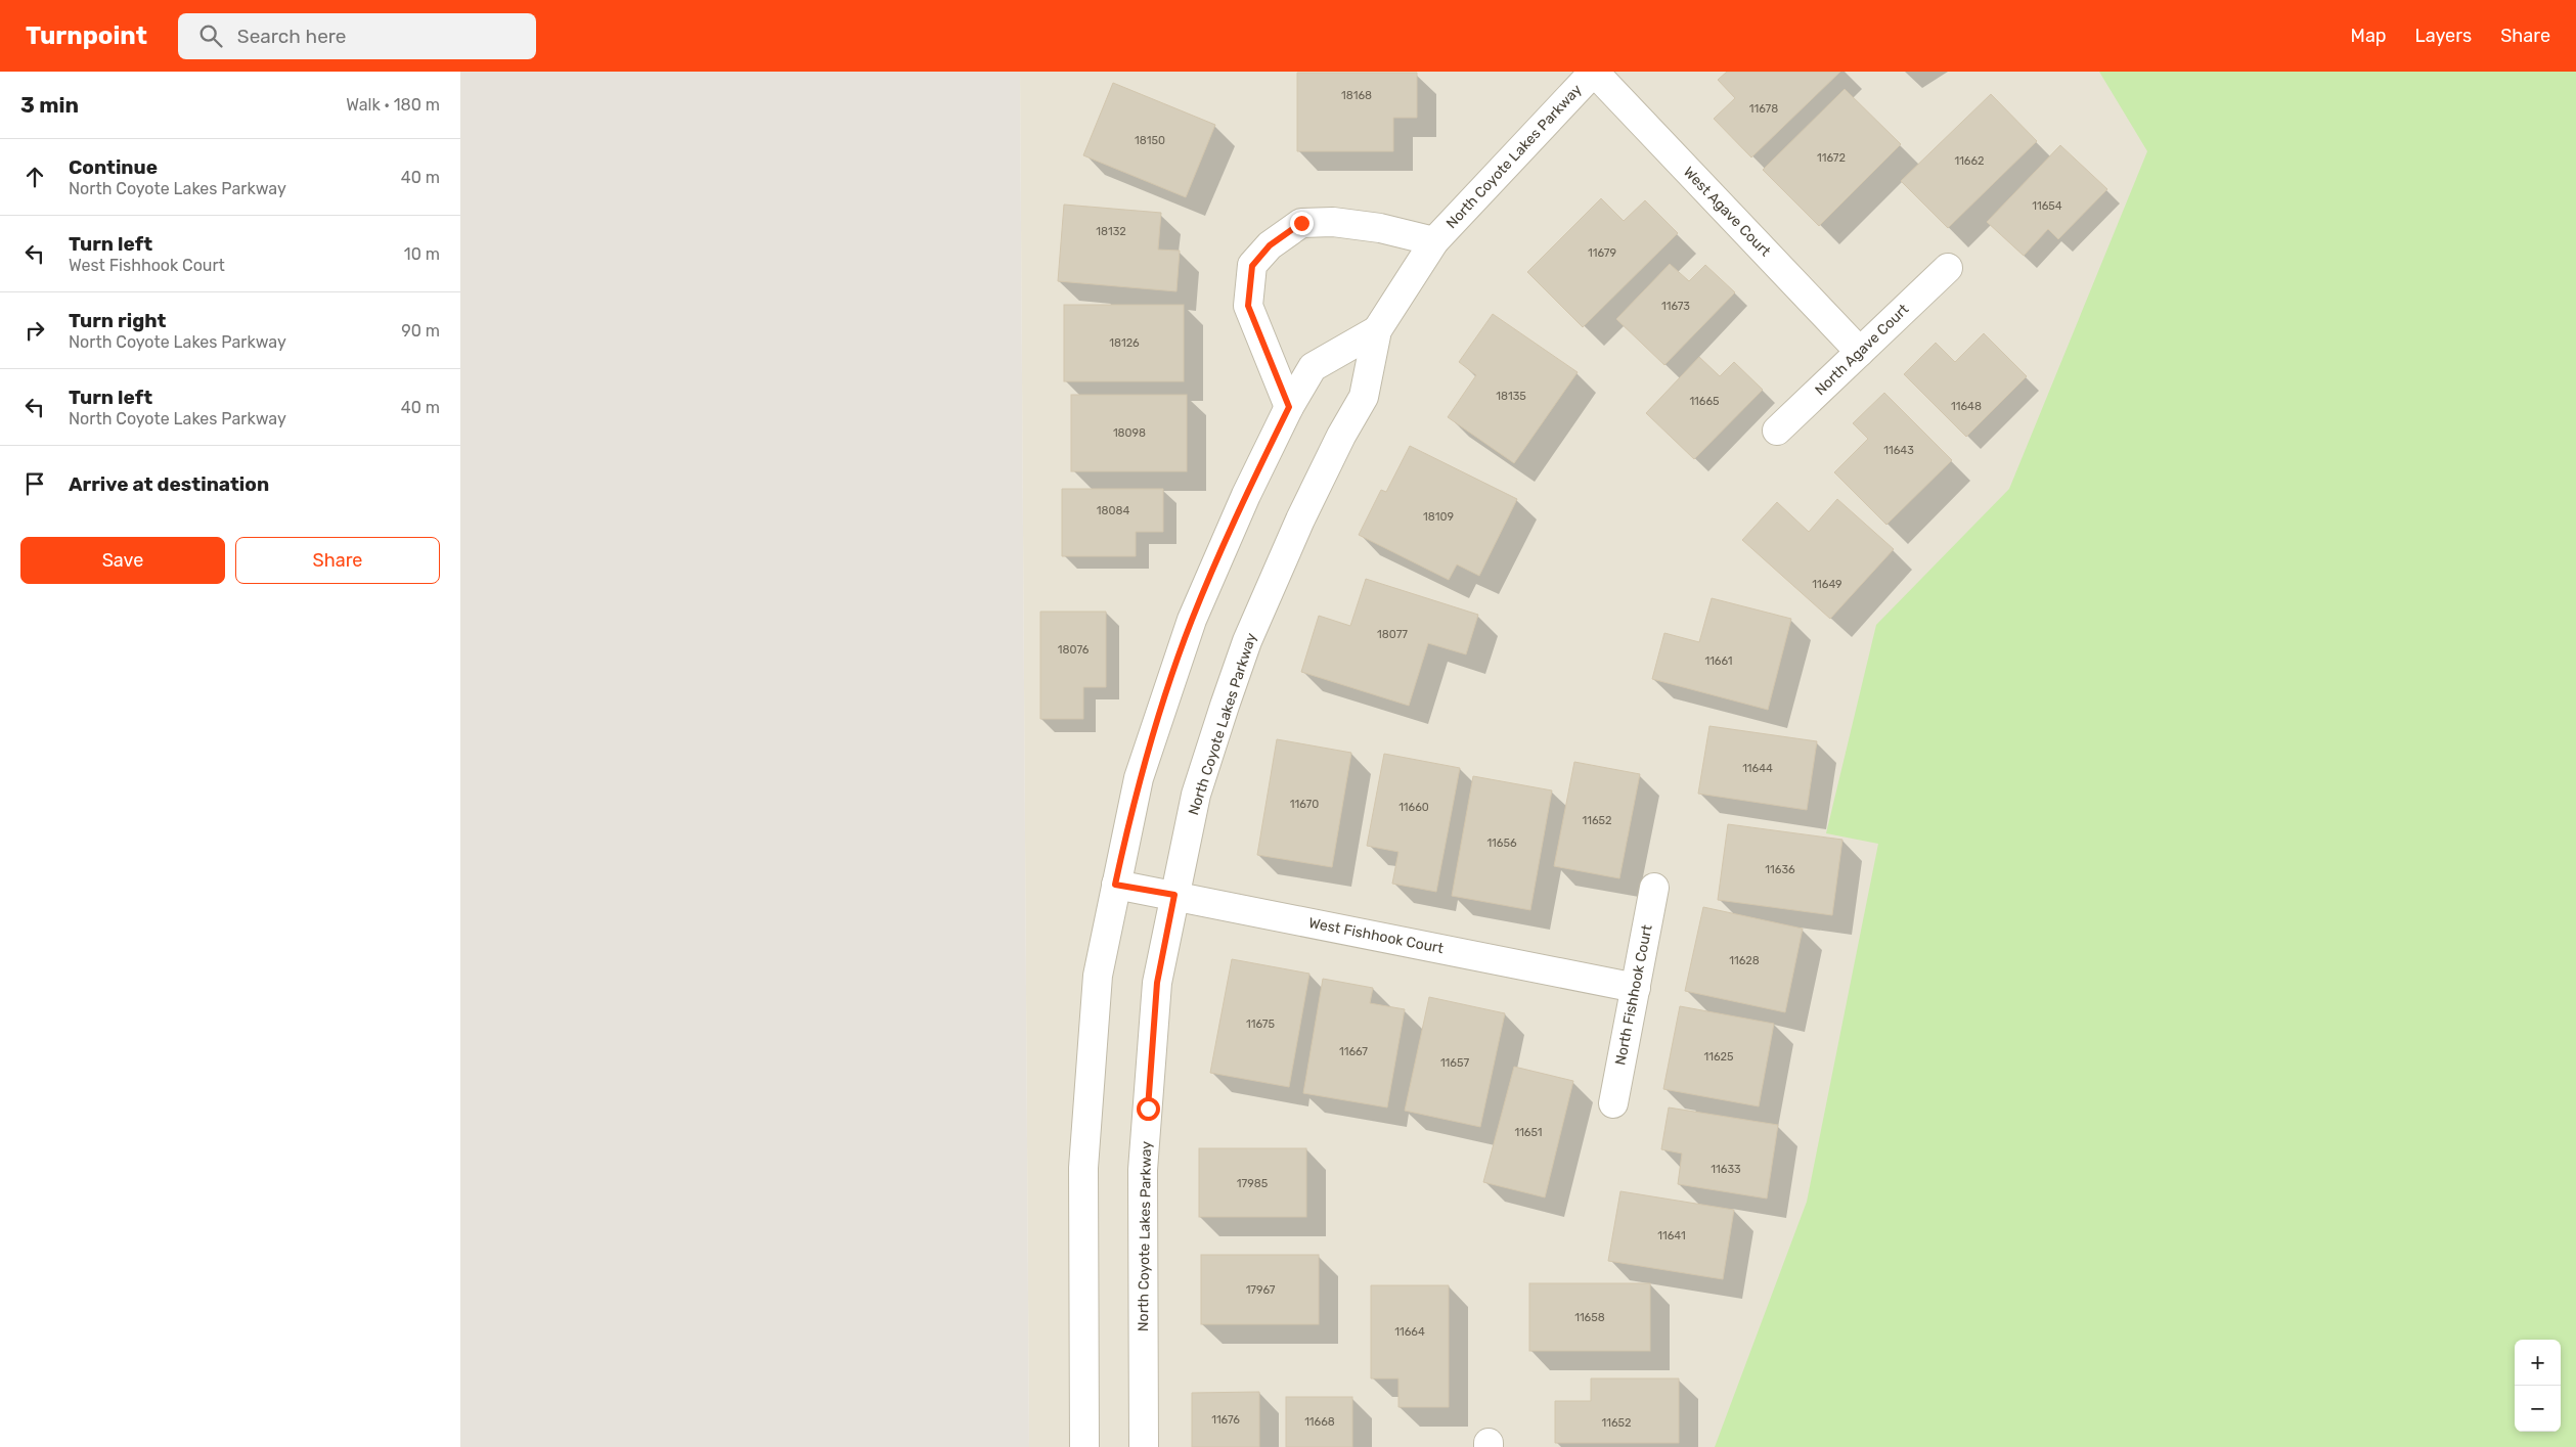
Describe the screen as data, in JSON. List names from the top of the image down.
{
  "streets": {
    "street": [
      "North Coyote Lakes Parkway",
      "West Agave Court",
      "North Agave Court",
      "West Fishhook Court",
      "North Fishhook Court"
    ]
  },
  "crossings": [
    ["North Coyote Lakes Parkway", "West Agave Court"],
    ["North Coyote Lakes Parkway", "West Fishhook Court"],
    ["West Agave Court", "North Agave Court"],
    ["West Fishhook Court", "North Fishhook Court"]
  ],
  "house_numbers": [
    "18168",
    "11678",
    "18150",
    "11672",
    "11662",
    "11654",
    "18132",
    "11679",
    "11673",
    "18126",
    "18135",
    "11665",
    "11648",
    "18098",
    "11643",
    "18084",
    "18109",
    "11649",
    "18077",
    "18076",
    "11661",
    "11644",
    "11670",
    "11660",
    "11652",
    "11656",
    "11636",
    "11628",
    "11675",
    "11667",
    "11625",
    "11657",
    "11651",
    "11633",
    "17985",
    "11641",
    "17967",
    "11658",
    "11664",
    "11676",
    "11668",
    "11652"
  ],
  "page": {
    "header": "Turnpoint",
    "search": "Search here",
    "nav": ["Map", "Layers", "Share"],
    "heading": ["3 min", "Walk · 180 m"],
    "list": [
      ["Continue", "North Coyote Lakes Parkway", "40 m"],
      ["Turn left", "West Fishhook Court", "10 m"],
      ["Turn right", "North Coyote Lakes Parkway", "90 m"],
      ["Turn left", "North Coyote Lakes Parkway", "40 m"],
      "Arrive at destination"
    ],
    "buttons": ["Save", "Share"],
    "map_buttons": ["+", "−"]
  }
}
